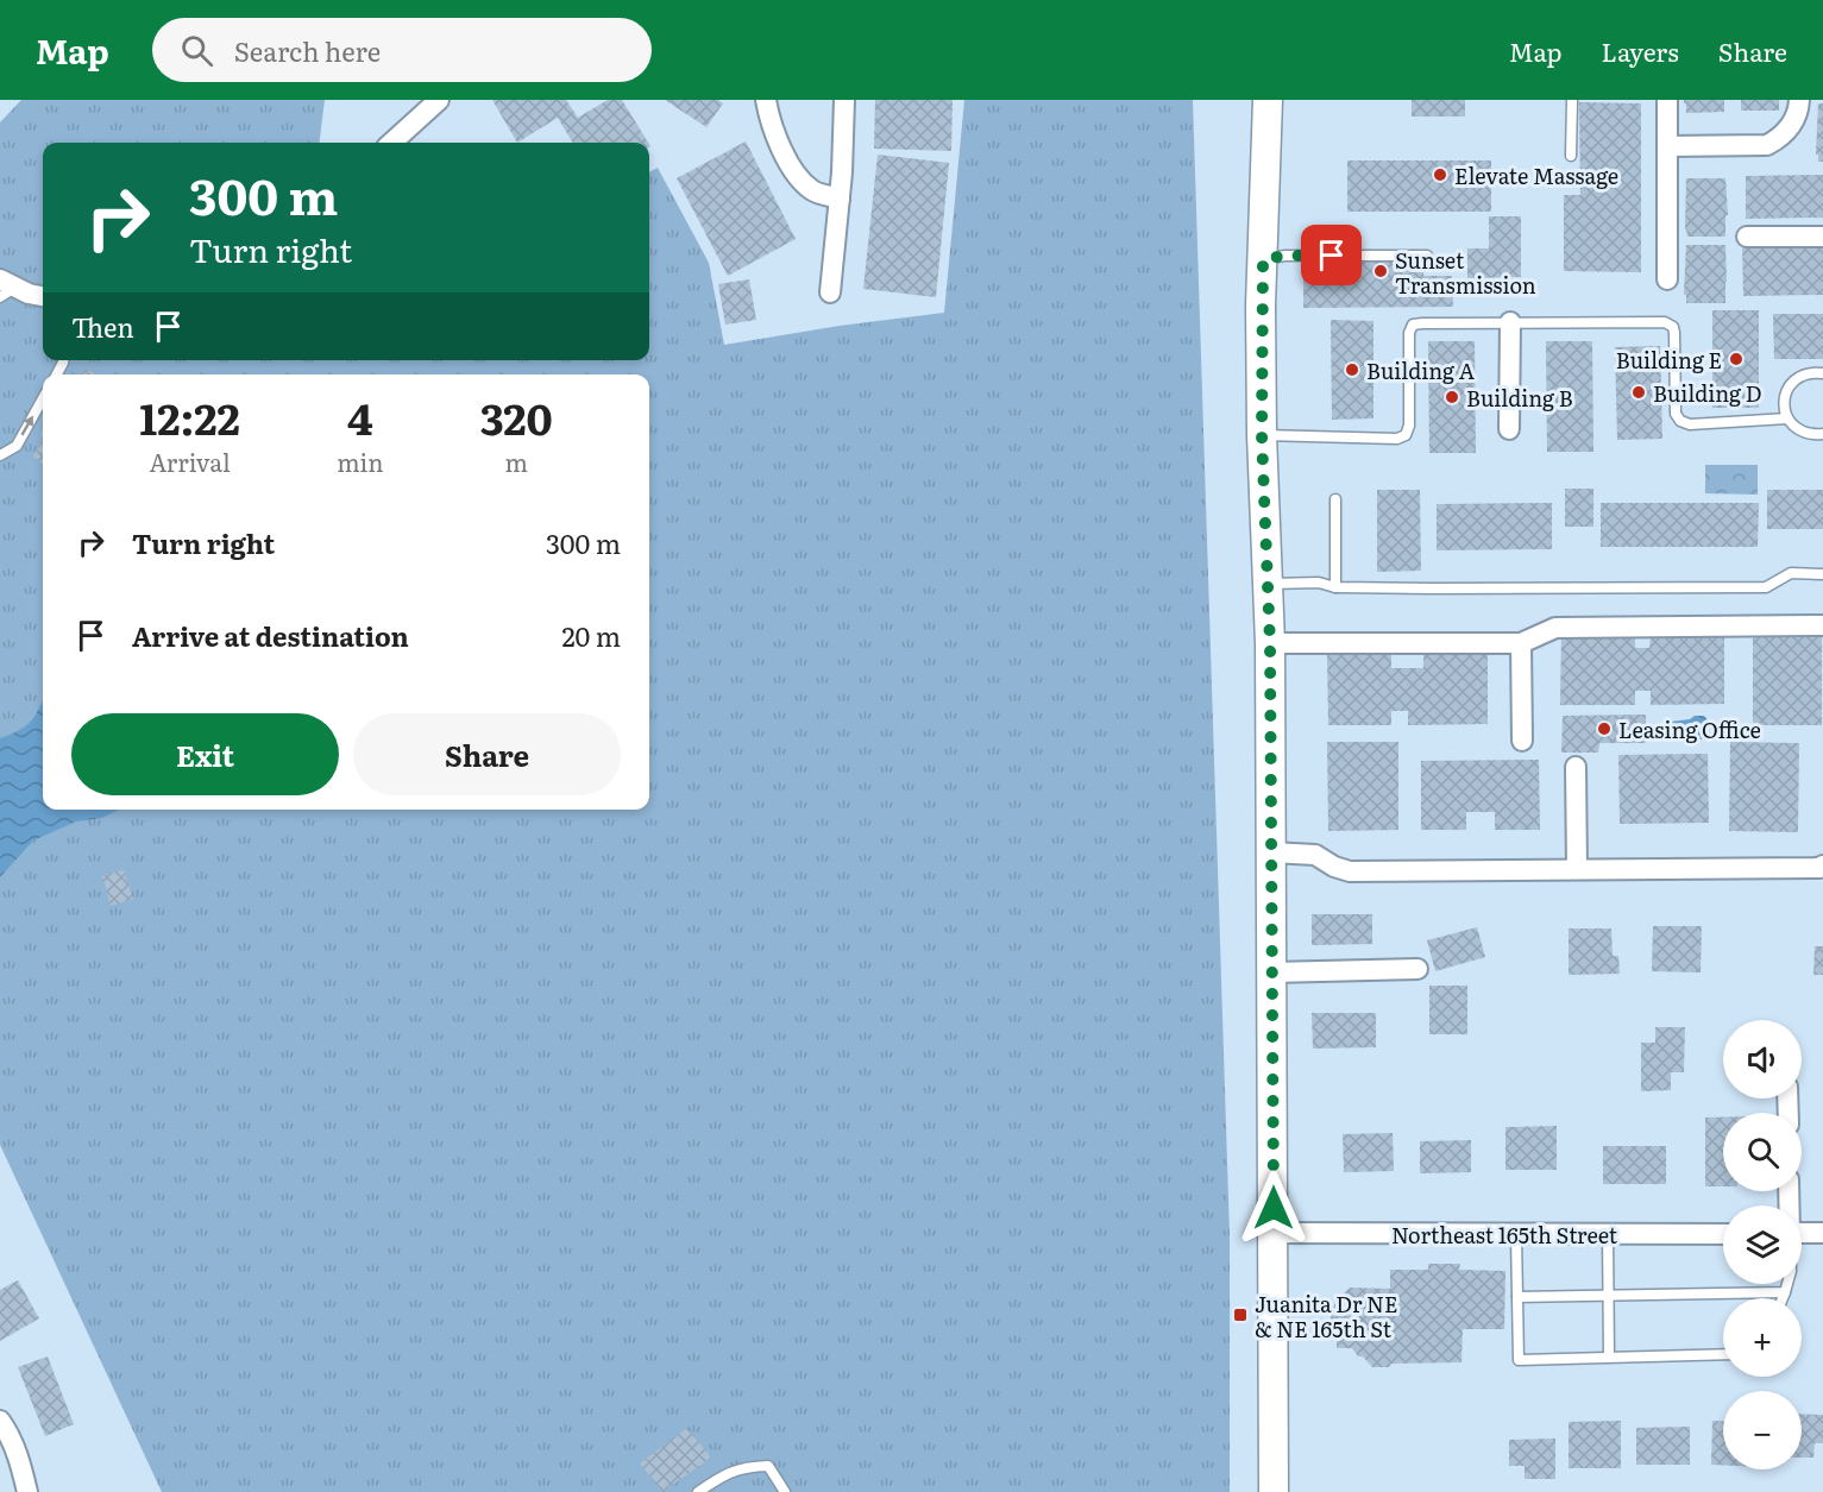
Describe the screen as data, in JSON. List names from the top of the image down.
{
  "streets": {
    "street": ["Northeast 165th Street"]
  },
  "places": {
    "other": [
      "Elevate Massage",
      "Sunset Transmission",
      "Building E",
      "Building A",
      "Building D",
      "Building B",
      "Leasing Office"
    ],
    "transit": ["Juanita Dr NE & NE 165th St"]
  },
  "page": {
    "header": "Map",
    "search": "Search here",
    "nav": ["Map", "Layers", "Share"],
    "turn": ["300 m", "Turn right"],
    "then": "Then",
    "eta": [
      "12:22",
      "Arrival",
      "4",
      "min",
      "320",
      "m"
    ],
    "list": [
      {
        "name": "Turn right",
        "value": "300 m"
      },
      {
        "name": "Arrive at destination",
        "value": "20 m"
      }
    ],
    "buttons": ["Exit", "Share"],
    "map_buttons": ["+", "−"]
  }
}
